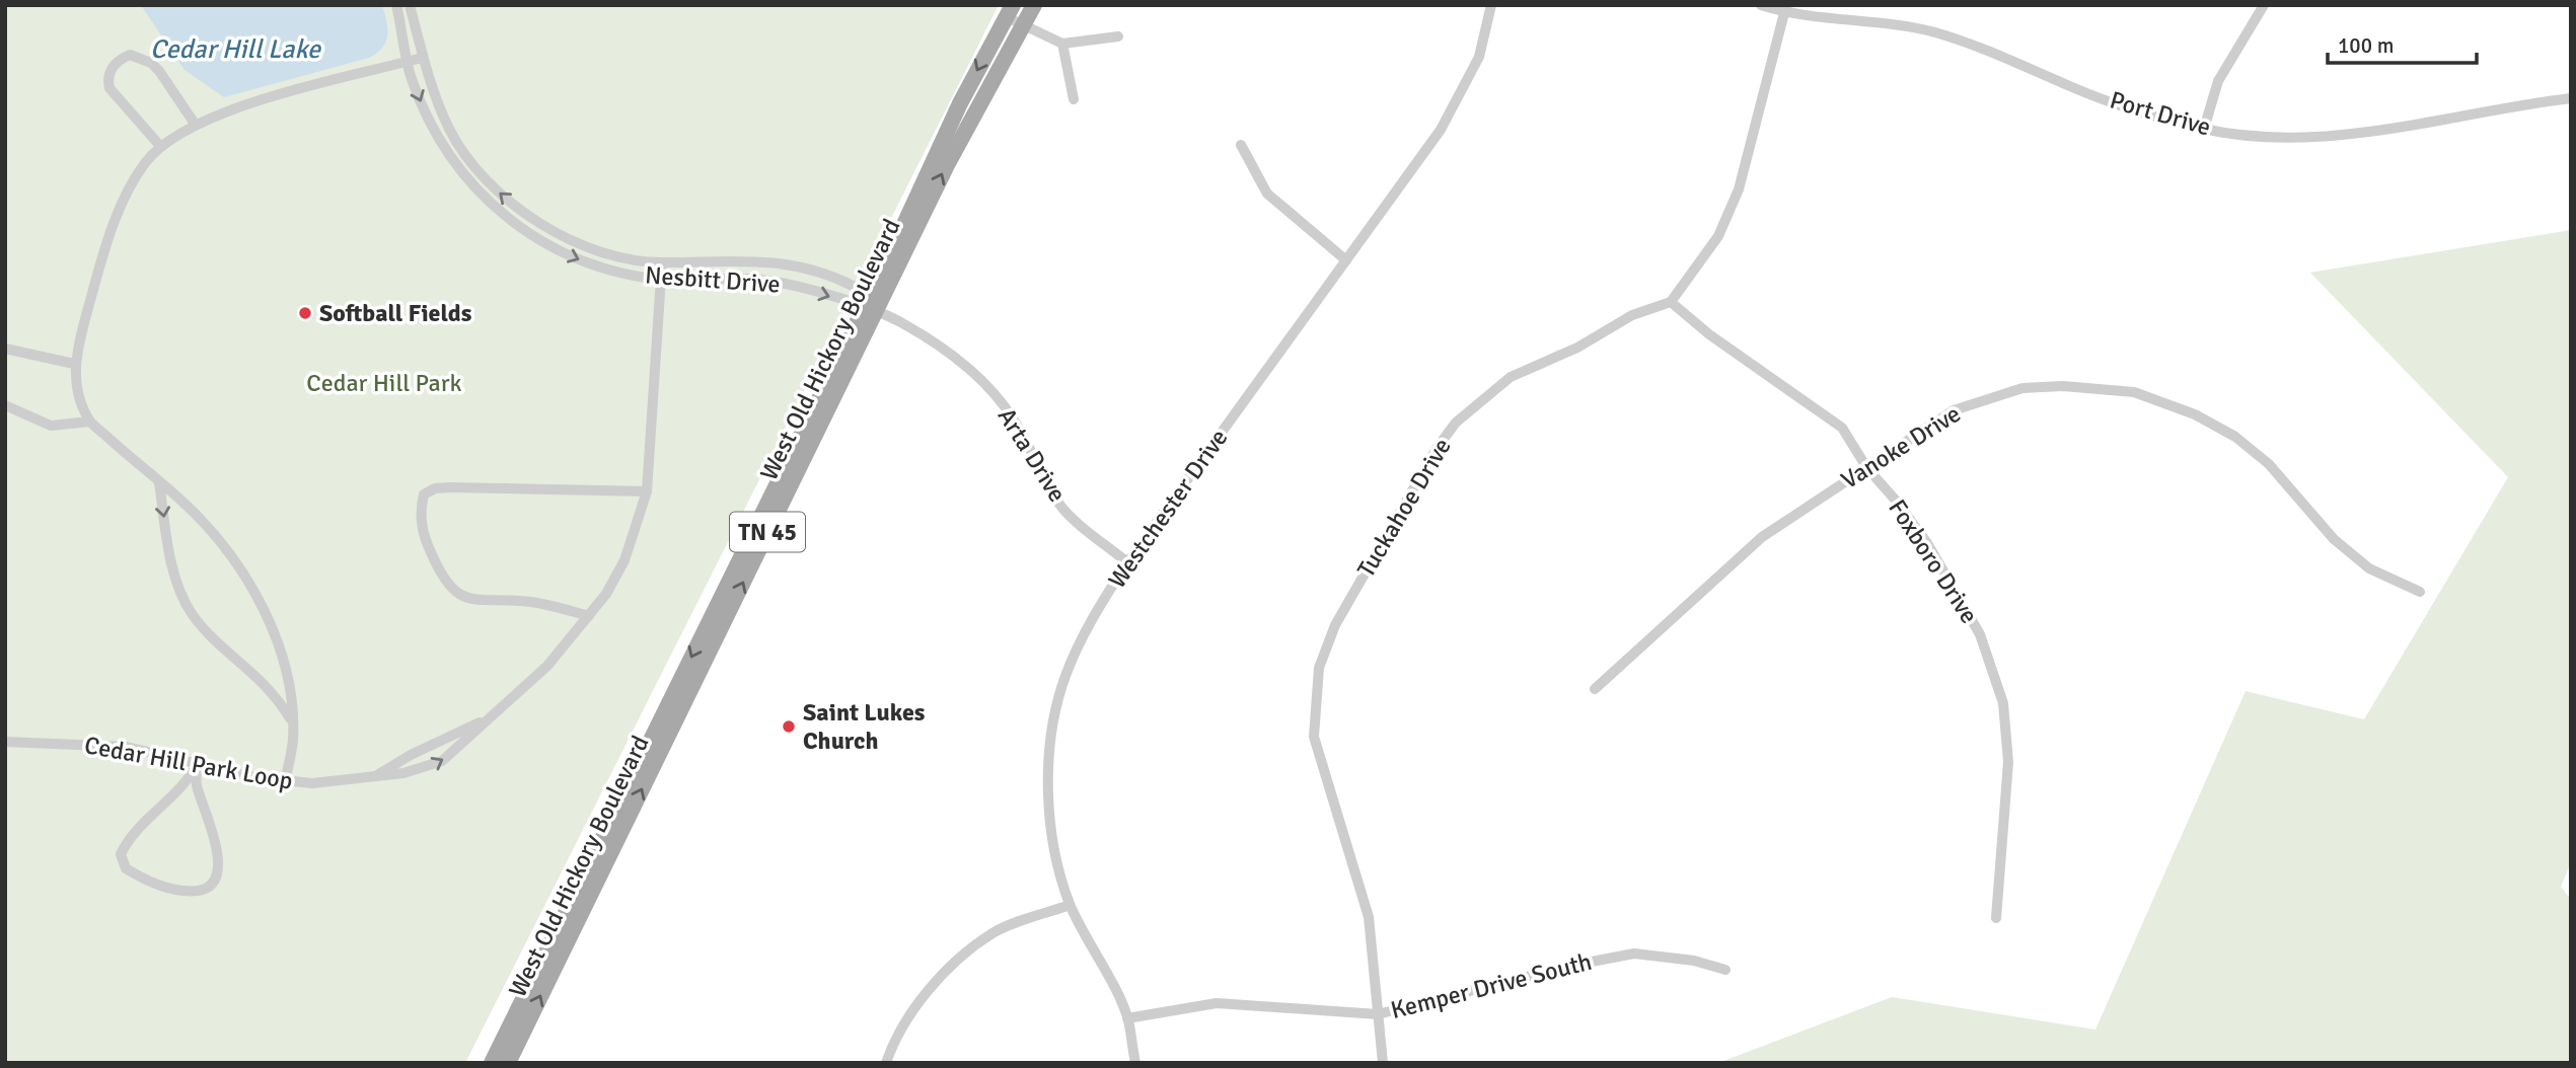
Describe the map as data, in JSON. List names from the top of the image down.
{
  "streets": {
    "main road": ["West Old Hickory Boulevard", "TN 45"],
    "street": [
      "Port Drive",
      "Nesbitt Drive",
      "Vanoke Drive",
      "Arta Drive",
      "Tuckahoe Drive",
      "Westchester Drive",
      "Foxboro Drive",
      "Cedar Hill Park Loop",
      "Kemper Drive South"
    ]
  },
  "crossings": [
    ["Nesbitt Drive", "West Old Hickory Boulevard"],
    ["Nesbitt Drive", "Arta Drive"],
    ["Nesbitt Drive", "Cedar Hill Park Loop"],
    ["West Old Hickory Boulevard", "Arta Drive"],
    ["Vanoke Drive", "Foxboro Drive"],
    ["Arta Drive", "Westchester Drive"],
    ["Tuckahoe Drive", "Foxboro Drive"],
    ["Tuckahoe Drive", "Kemper Drive South"],
    ["Westchester Drive", "Kemper Drive South"]
  ],
  "water": ["Cedar Hill Lake"],
  "parks": ["Cedar Hill Park"],
  "places": ["Softball Fields", "Saint Lukes Church"],
  "scale_bar": "100 m"
}
